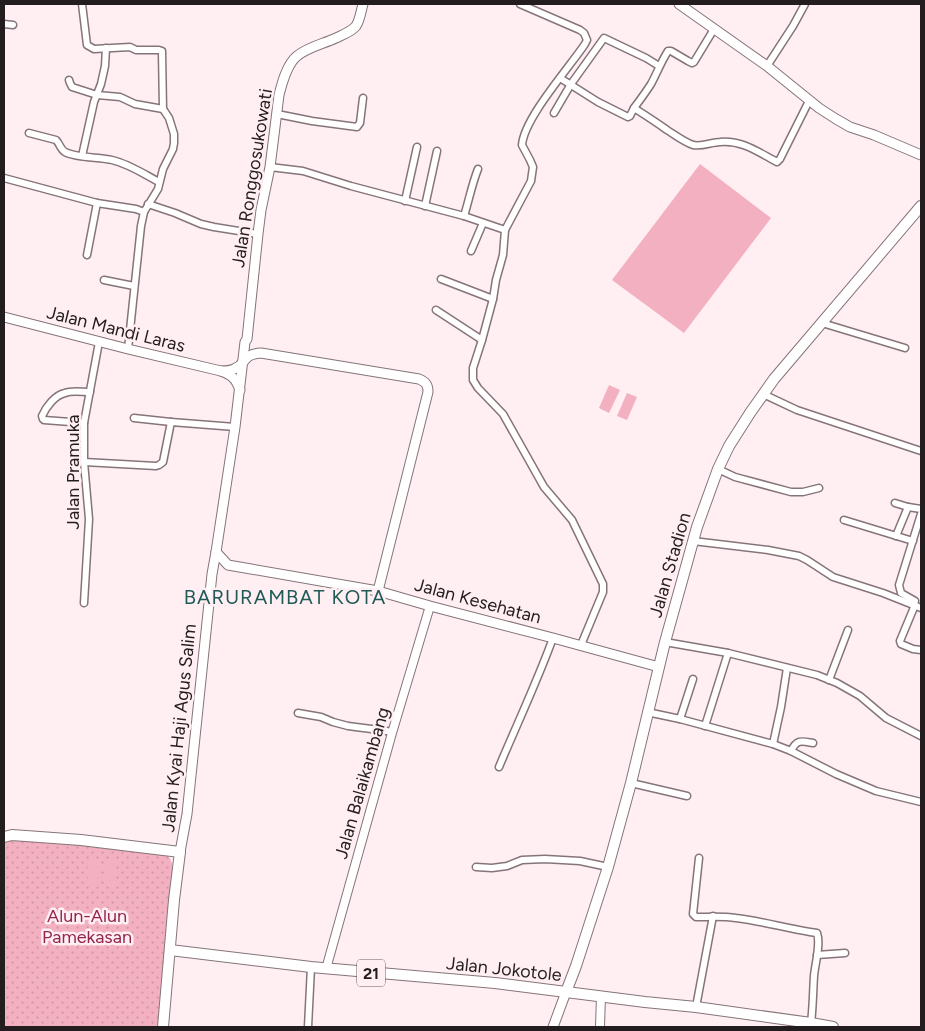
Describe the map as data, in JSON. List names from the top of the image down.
{
  "streets": {
    "main road": [
      "Jalan Ronggosukowati",
      "Jalan Mandi Laras",
      "Jalan Stadion",
      "Jalan Kesehatan",
      "Jalan Kyai Haji Agus Salim",
      "Jalan Jokotole",
      "21"
    ],
    "street": ["Jalan Pramuka", "Jalan Balaikambang"]
  },
  "crossings": [
    ["Jalan Ronggosukowati", "Jalan Kyai Haji Agus Salim"],
    ["Jalan Mandi Laras", "Jalan Pramuka"],
    ["Jalan Stadion", "Jalan Kesehatan"],
    ["Jalan Stadion", "Jalan Jokotole"],
    ["Jalan Kesehatan", "Jalan Balaikambang"],
    ["Jalan Kyai Haji Agus Salim", "Jalan Jokotole"],
    ["Jalan Balaikambang", "Jalan Jokotole"]
  ],
  "districts": ["BARURAMBAT KOTA"],
  "parks": ["Alun-Alun Pamekasan"]
}
